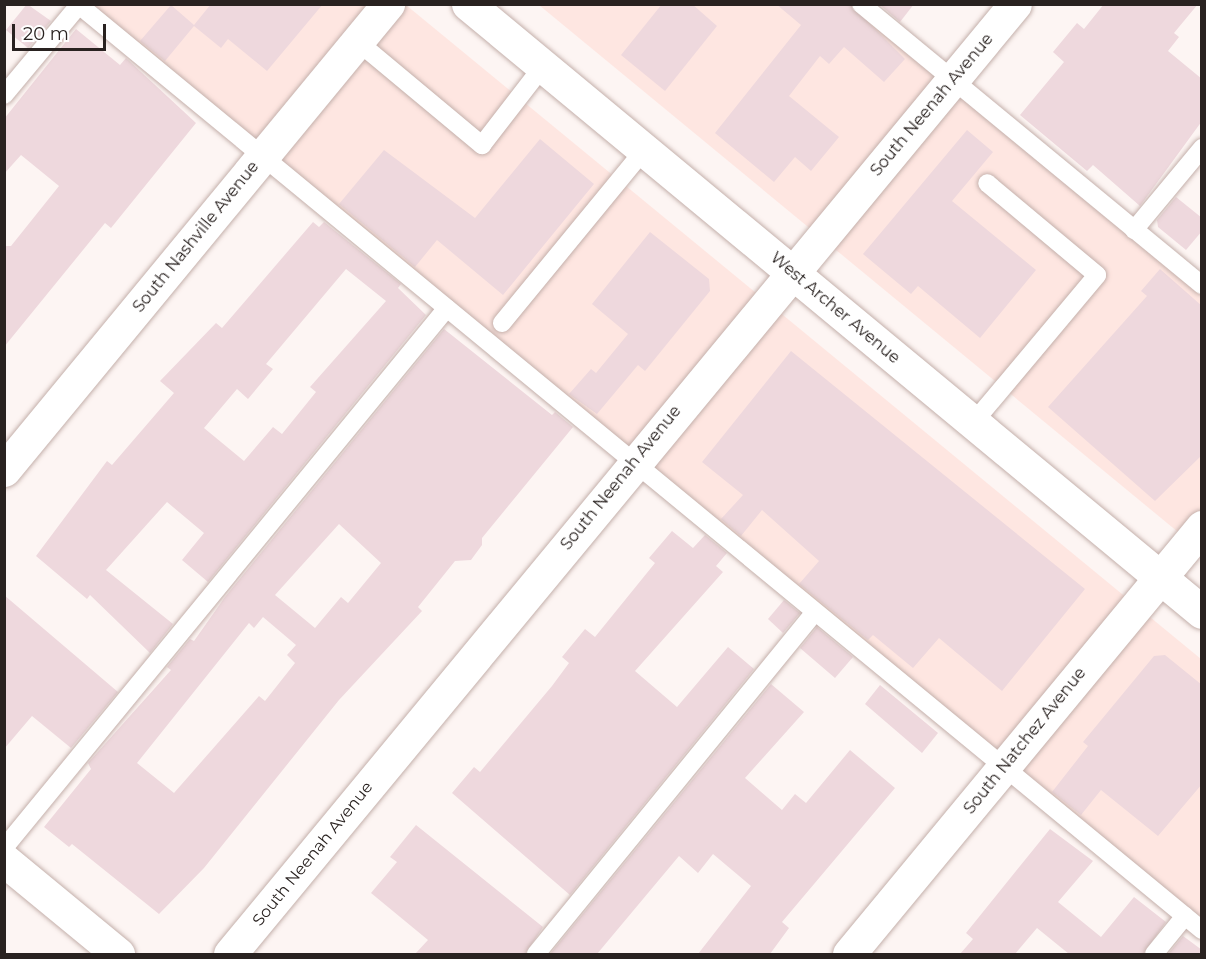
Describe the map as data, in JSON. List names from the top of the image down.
{
  "streets": {
    "street": [
      "South Neenah Avenue",
      "South Nashville Avenue",
      "West Archer Avenue",
      "South Natchez Avenue"
    ]
  },
  "crossings": [
    ["South Neenah Avenue", "West Archer Avenue"],
    ["West Archer Avenue", "South Natchez Avenue"]
  ],
  "scale_bar": "20 m"
}
